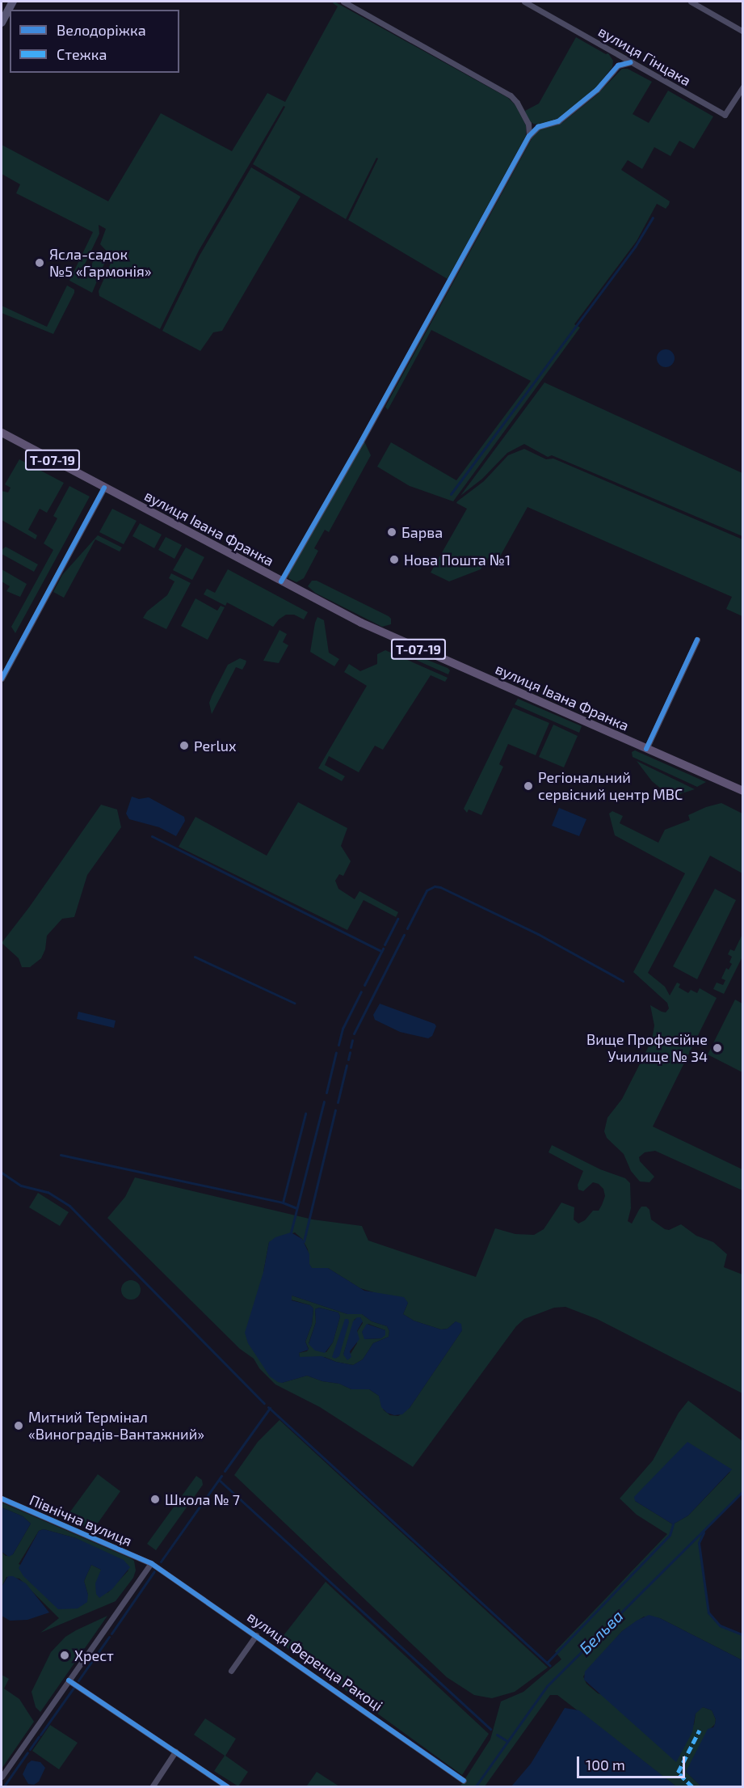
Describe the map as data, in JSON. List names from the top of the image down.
{
  "streets": {
    "main road": ["Т-07-19", "вулиця Івана Франка"],
    "street": ["вулиця Гінцака", "Північна вулиця", "вулиця Ференца Ракоці"]
  },
  "crossings": [
    ["Північна вулиця", "вулиця Ференца Ракоці"]
  ],
  "water": ["Бельва"],
  "places": [
    "Ясла-садок №5 «Гармонія»",
    "Барва",
    "Нова Пошта №1",
    "Perlux",
    "Регіональний сервісний центр МВС",
    "Вище Професійне Училище № 34",
    "Митний Термінал «Виноградів-Вантажний»",
    "Школа № 7",
    "Хрест"
  ],
  "legend": ["Велодоріжка", "Стежка"],
  "scale_bar": "100 m"
}
